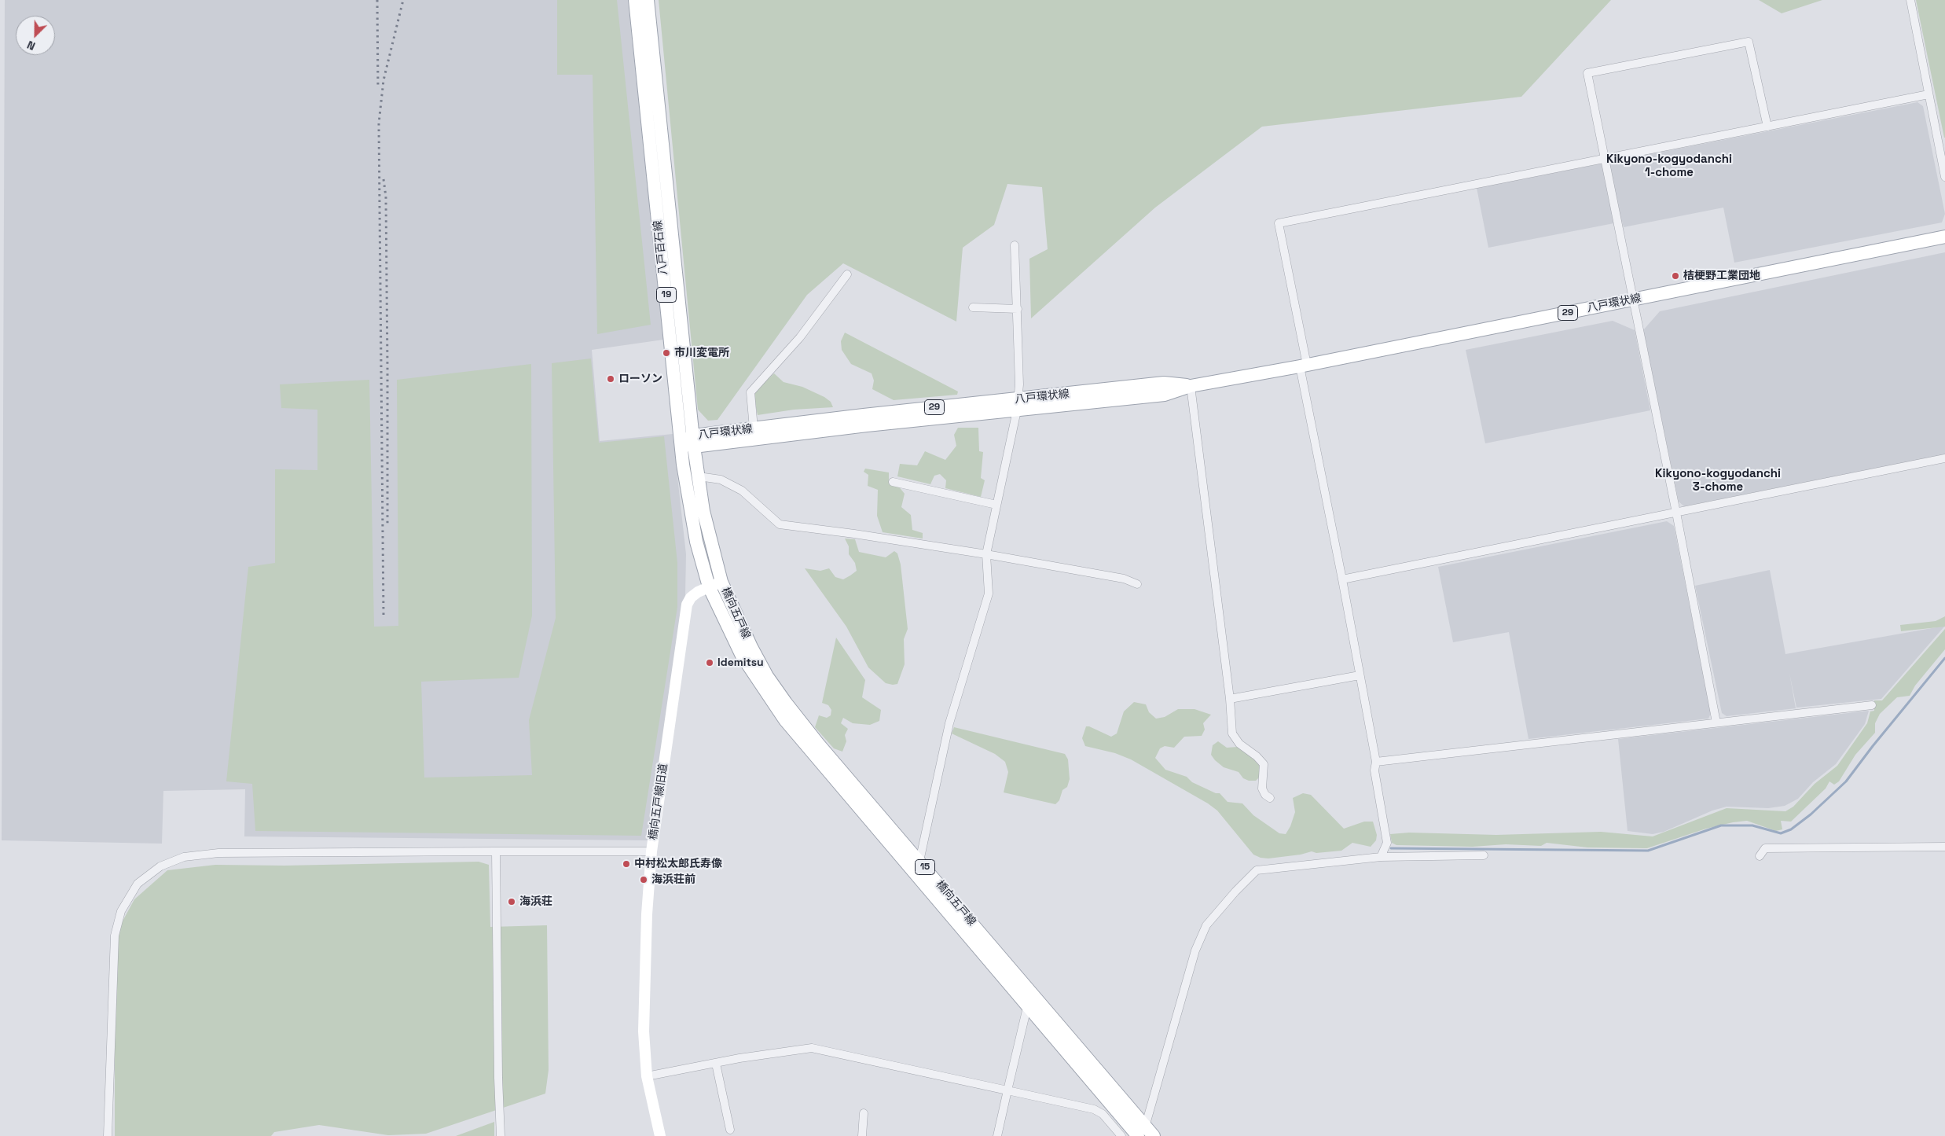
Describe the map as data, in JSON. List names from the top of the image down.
{
  "streets": {
    "main road": [
      "八戸百石線",
      "19",
      "八戸環状線",
      "29",
      "橋向五戸線",
      "15"
    ],
    "street": ["橋向五戸線旧道"]
  },
  "crossings": [
    ["八戸百石線", "八戸環状線"],
    ["八戸百石線", "橋向五戸線"],
    ["八戸百石線", "橋向五戸線旧道"],
    ["橋向五戸線", "橋向五戸線旧道"]
  ],
  "districts": ["Kikyono-kogyodanchi 1-chome", "Kikyono-kogyodanchi 3-chome"],
  "places": [
    "桔梗野工業団地",
    "市川変電所",
    "ローソン",
    "Idemitsu",
    "中村松太郎氏寿像",
    "海浜荘前",
    "海浜荘"
  ],
  "north": "bottom left"
}
